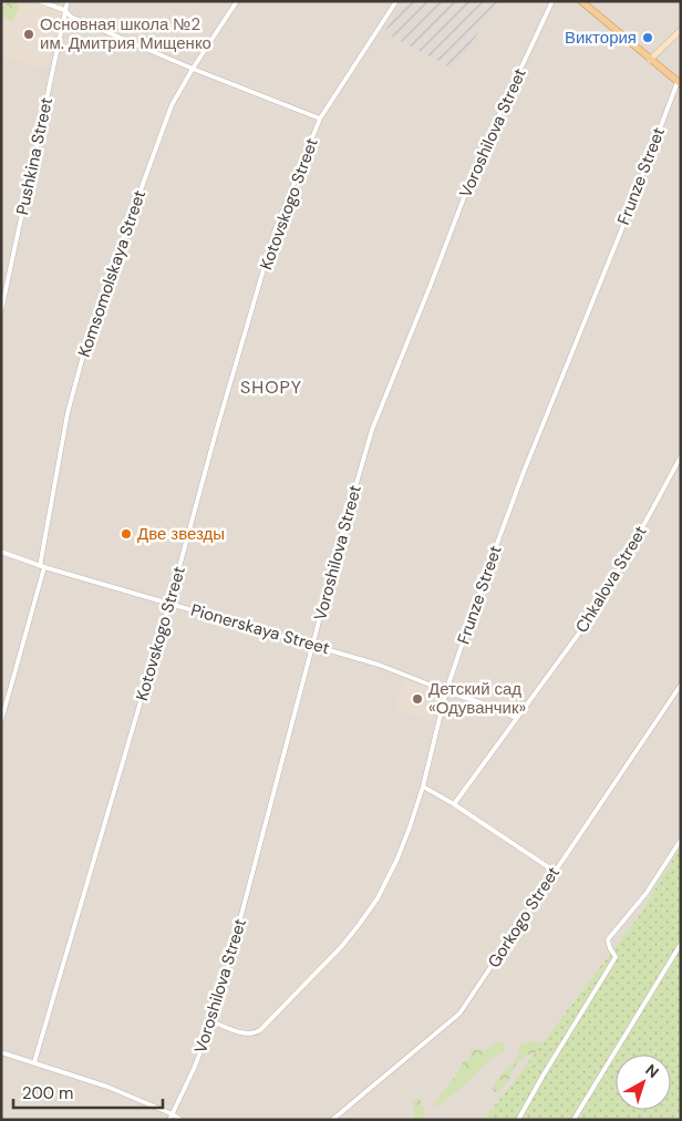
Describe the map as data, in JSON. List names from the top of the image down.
{
  "streets": {
    "street": [
      "Voroshilova Street",
      "Pushkina Street",
      "Frunze Street",
      "Kotovskogo Street",
      "Komsomolskaya Street",
      "Chkalova Street",
      "Pionerskaya Street",
      "Gorkogo Street"
    ]
  },
  "crossings": [
    ["Voroshilova Street", "Frunze Street"],
    ["Voroshilova Street", "Pionerskaya Street"],
    ["Frunze Street", "Pionerskaya Street"],
    ["Kotovskogo Street", "Pionerskaya Street"],
    ["Komsomolskaya Street", "Pionerskaya Street"],
    ["Chkalova Street", "Pionerskaya Street"]
  ],
  "districts": ["SHOPY"],
  "places": [
    "Основная школа №2 им. Дмитрия Мищенко",
    "Виктория",
    "Две звезды",
    "Детский сад «Одуванчик»"
  ],
  "scale_bar": "200 m",
  "north": "top right"
}
